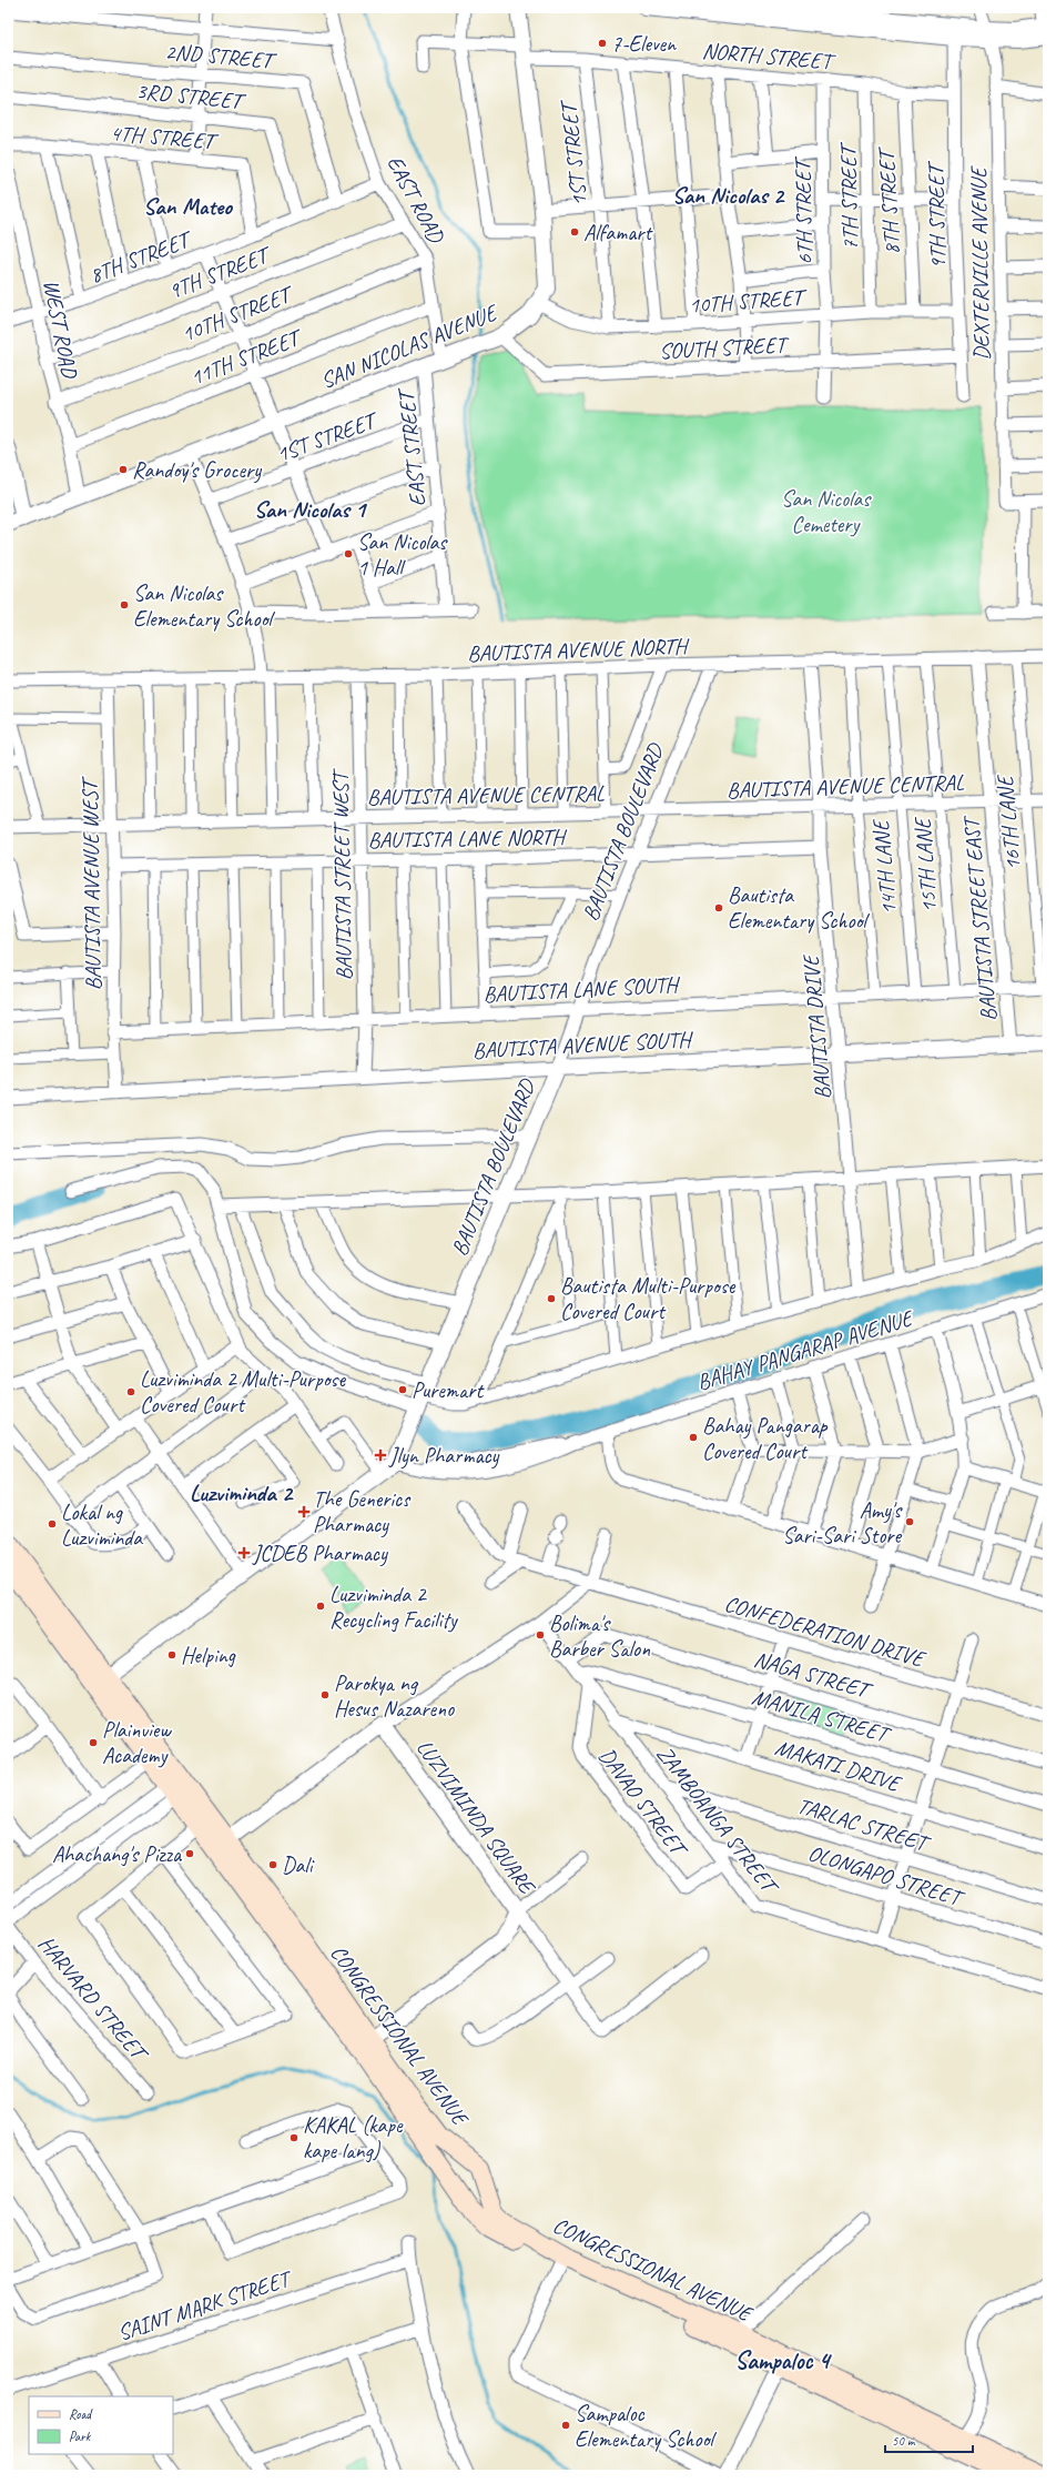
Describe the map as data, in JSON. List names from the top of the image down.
{
  "streets": {
    "main road": ["CONGRESSIONAL AVENUE"],
    "street": [
      "2ND STREET",
      "NORTH STREET",
      "3RD STREET",
      "4TH STREET",
      "1ST STREET",
      "EAST ROAD",
      "7TH STREET",
      "8TH STREET",
      "6TH STREET",
      "9TH STREET",
      "DEXTERVILLE AVENUE",
      "10TH STREET",
      "WEST ROAD",
      "SAN NICOLAS AVENUE",
      "SOUTH STREET",
      "11TH STREET",
      "EAST STREET",
      "BAUTISTA AVENUE NORTH",
      "BAUTISTA AVENUE CENTRAL",
      "16TH LANE",
      "BAUTISTA BOULEVARD",
      "BAUTISTA LANE NORTH",
      "15TH LANE",
      "14TH LANE",
      "BAUTISTA STREET WEST",
      "BAUTISTA AVENUE WEST",
      "BAUTISTA STREET EAST",
      "BAUTISTA LANE SOUTH",
      "BAUTISTA DRIVE",
      "BAUTISTA AVENUE SOUTH",
      "BAHAY PANGARAP AVENUE",
      "CONFEDERATION DRIVE",
      "NAGA STREET",
      "MANILA STREET",
      "MAKATI DRIVE",
      "DAVAO STREET",
      "LUZVIMINDA SQUARE",
      "ZAMBOANGA STREET",
      "TARLAC STREET",
      "OLONGAPO STREET",
      "HARVARD STREET",
      "SAINT MARK STREET"
    ]
  },
  "crossings": [
    ["2ND STREET", "8TH STREET"],
    ["NORTH STREET", "1ST STREET"],
    ["NORTH STREET", "7TH STREET"],
    ["NORTH STREET", "8TH STREET"],
    ["NORTH STREET", "6TH STREET"],
    ["NORTH STREET", "9TH STREET"],
    ["NORTH STREET", "SAN NICOLAS AVENUE"],
    ["3RD STREET", "8TH STREET"],
    ["4TH STREET", "8TH STREET"],
    ["1ST STREET", "10TH STREET"],
    ["1ST STREET", "EAST STREET"],
    ["EAST ROAD", "8TH STREET"],
    ["EAST ROAD", "9TH STREET"],
    ["EAST ROAD", "10TH STREET"],
    ["EAST ROAD", "SAN NICOLAS AVENUE"],
    ["EAST ROAD", "11TH STREET"],
    ["7TH STREET", "10TH STREET"],
    ["8TH STREET", "10TH STREET"],
    ["8TH STREET", "WEST ROAD"],
    ["6TH STREET", "10TH STREET"],
    ["6TH STREET", "SOUTH STREET"],
    ["9TH STREET", "10TH STREET"],
    ["9TH STREET", "WEST ROAD"],
    ["9TH STREET", "SOUTH STREET"],
    ["10TH STREET", "WEST ROAD"],
    ["10TH STREET", "SAN NICOLAS AVENUE"],
    ["WEST ROAD", "SAN NICOLAS AVENUE"],
    ["WEST ROAD", "11TH STREET"],
    ["SAN NICOLAS AVENUE", "SOUTH STREET"],
    ["SAN NICOLAS AVENUE", "EAST STREET"],
    ["BAUTISTA AVENUE NORTH", "16TH LANE"],
    ["BAUTISTA AVENUE NORTH", "BAUTISTA BOULEVARD"],
    ["BAUTISTA AVENUE NORTH", "15TH LANE"],
    ["BAUTISTA AVENUE NORTH", "14TH LANE"],
    ["BAUTISTA AVENUE NORTH", "BAUTISTA STREET WEST"],
    ["BAUTISTA AVENUE NORTH", "BAUTISTA AVENUE WEST"],
    ["BAUTISTA AVENUE NORTH", "BAUTISTA STREET EAST"],
    ["BAUTISTA AVENUE NORTH", "BAUTISTA DRIVE"],
    ["BAUTISTA AVENUE CENTRAL", "16TH LANE"],
    ["BAUTISTA AVENUE CENTRAL", "BAUTISTA BOULEVARD"],
    ["BAUTISTA AVENUE CENTRAL", "15TH LANE"],
    ["BAUTISTA AVENUE CENTRAL", "14TH LANE"],
    ["BAUTISTA AVENUE CENTRAL", "BAUTISTA STREET WEST"],
    ["BAUTISTA AVENUE CENTRAL", "BAUTISTA AVENUE WEST"],
    ["BAUTISTA AVENUE CENTRAL", "BAUTISTA STREET EAST"],
    ["BAUTISTA AVENUE CENTRAL", "BAUTISTA DRIVE"],
    ["16TH LANE", "BAUTISTA LANE SOUTH"],
    ["BAUTISTA BOULEVARD", "BAUTISTA LANE NORTH"],
    ["BAUTISTA BOULEVARD", "BAUTISTA LANE SOUTH"],
    ["BAUTISTA BOULEVARD", "BAUTISTA AVENUE SOUTH"],
    ["BAUTISTA BOULEVARD", "BAHAY PANGARAP AVENUE"],
    ["BAUTISTA LANE NORTH", "BAUTISTA STREET WEST"],
    ["BAUTISTA LANE NORTH", "BAUTISTA AVENUE WEST"],
    ["BAUTISTA LANE NORTH", "BAUTISTA DRIVE"],
    ["15TH LANE", "BAUTISTA LANE SOUTH"],
    ["14TH LANE", "BAUTISTA LANE SOUTH"],
    ["BAUTISTA STREET WEST", "BAUTISTA LANE SOUTH"],
    ["BAUTISTA STREET WEST", "BAUTISTA AVENUE SOUTH"],
    ["BAUTISTA AVENUE WEST", "BAUTISTA LANE SOUTH"],
    ["BAUTISTA AVENUE WEST", "BAUTISTA AVENUE SOUTH"],
    ["BAUTISTA STREET EAST", "BAUTISTA LANE SOUTH"],
    ["BAUTISTA STREET EAST", "BAUTISTA AVENUE SOUTH"],
    ["BAUTISTA LANE SOUTH", "BAUTISTA DRIVE"],
    ["BAUTISTA DRIVE", "BAUTISTA AVENUE SOUTH"],
    ["NAGA STREET", "ZAMBOANGA STREET"],
    ["MANILA STREET", "ZAMBOANGA STREET"],
    ["MAKATI DRIVE", "ZAMBOANGA STREET"],
    ["DAVAO STREET", "ZAMBOANGA STREET"],
    ["LUZVIMINDA SQUARE", "CONGRESSIONAL AVENUE"],
    ["ZAMBOANGA STREET", "TARLAC STREET"],
    ["ZAMBOANGA STREET", "OLONGAPO STREET"]
  ],
  "districts": [
    "San Nicolas 2",
    "San Mateo",
    "San Nicolas 1",
    "Luzviminda 2",
    "Sampaloc 4"
  ],
  "parks": ["San Nicolas Cemetery"],
  "places": {
    "other": [
      "7-Eleven",
      "Alfamart",
      "Randoy's Grocery",
      "San Nicolas 1 Hall",
      "San Nicolas Elementary School",
      "Bautista Elementary School",
      "Bautista Multi-Purpose Covered Court",
      "Puremart",
      "Luzviminda 2 Multi-Purpose Covered Court",
      "Bahay Pangarap Covered Court",
      "Amy's Sari-Sari Store",
      "Lokal ng Luzviminda",
      "Luzviminda 2 Recycling Facility",
      "Bolima's Barber Salon",
      "Helping",
      "Parokya ng Hesus Nazareno",
      "Plainview Academy",
      "Ahachang's Pizza",
      "Dali",
      "KAKAL (kape kape lang)",
      "Sampaloc Elementary School"
    ],
    "health": ["Jlyn Pharmacy", "The Generics Pharmacy", "JCDEB Pharmacy"]
  },
  "legend": ["Road", "Park"],
  "scale_bar": "50 m"
}
